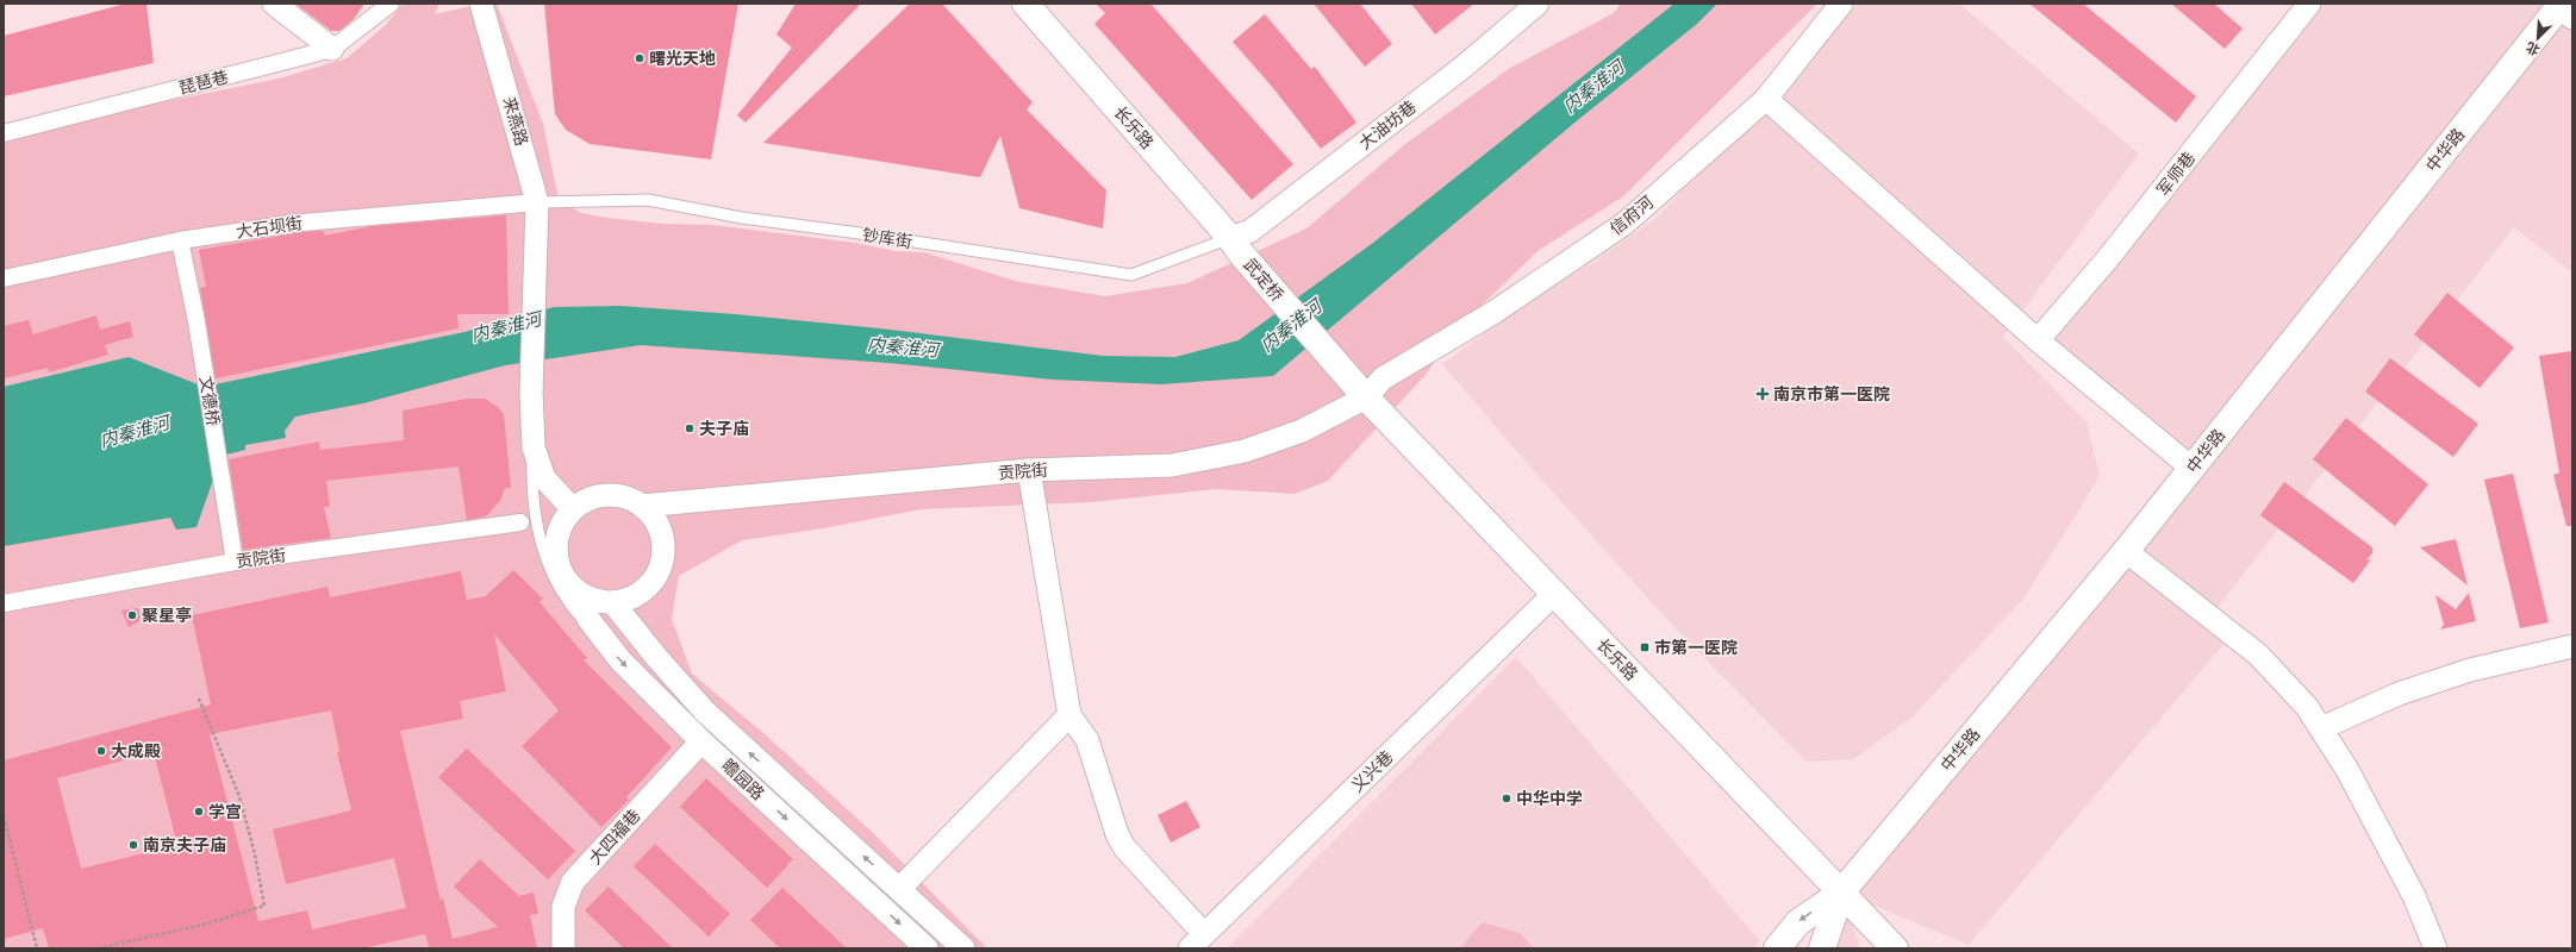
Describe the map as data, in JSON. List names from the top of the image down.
{
  "streets": {
    "main road": ["长乐路", "中华路", "武定桥"],
    "street": [
      "琵琶巷",
      "来燕路",
      "大油坊巷",
      "军师巷",
      "信府河",
      "大石坝街",
      "文德桥",
      "贡院街",
      "义兴巷",
      "瞻园路",
      "大四福巷"
    ],
    "lane": ["钞库街"]
  },
  "crossings": [
    ["来燕路", "大石坝街"],
    ["来燕路", "钞库街"],
    ["大油坊巷", "长乐路"],
    ["大油坊巷", "钞库街"],
    ["大油坊巷", "武定桥"],
    ["长乐路", "中华路"],
    ["长乐路", "信府河"],
    ["长乐路", "钞库街"],
    ["长乐路", "武定桥"],
    ["长乐路", "贡院街"],
    ["长乐路", "义兴巷"],
    ["信府河", "贡院街"],
    ["大石坝街", "钞库街"],
    ["大石坝街", "文德桥"],
    ["钞库街", "武定桥"],
    ["文德桥", "贡院街"],
    ["贡院街", "瞻园路"],
    ["瞻园路", "大四福巷"]
  ],
  "water": ["内秦淮河"],
  "places": {
    "other": [
      "曙光天地",
      "夫子庙",
      "聚星亭",
      "大成殿",
      "中华中学",
      "学宫",
      "南京夫子庙"
    ],
    "health": ["南京市第一医院"],
    "transit": ["市第一医院"]
  },
  "north": "bottom left"
}
